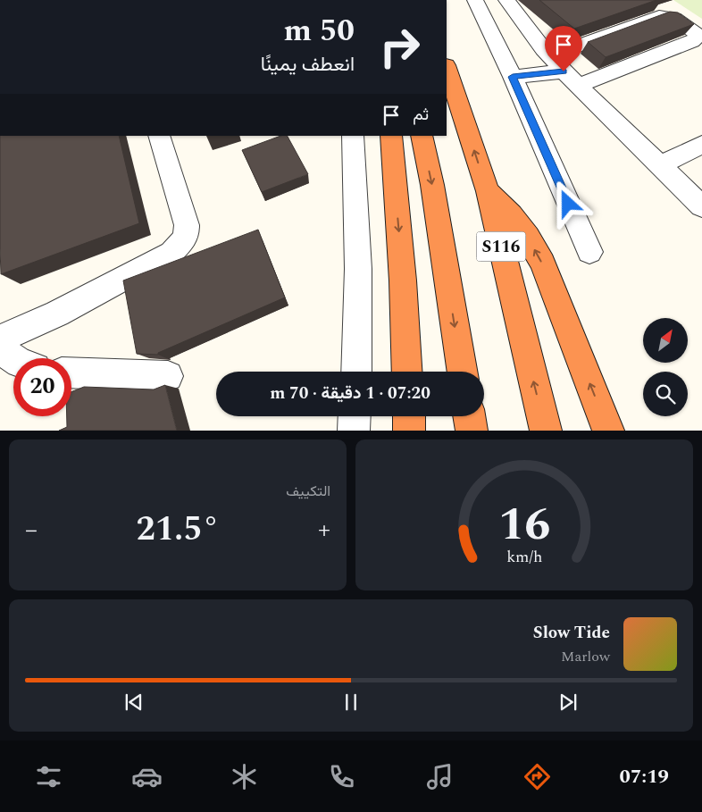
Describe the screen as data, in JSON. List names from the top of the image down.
{
  "streets": {
    "highway": ["S116"]
  },
  "north": "top right",
  "page": {
    "turn": ["50 m", "انعطف يمينًا"],
    "then": "ثم",
    "limit": "20",
    "trip": "07:20 · 1 دقيقة · 70 m",
    "tile": "التكييف",
    "heat": ["−", "21.5°", "+"],
    "song": ["Slow Tide", "Marlow"],
    "tabs": "07:19",
    "gauge": ["16", "km/h"]
  }
}
